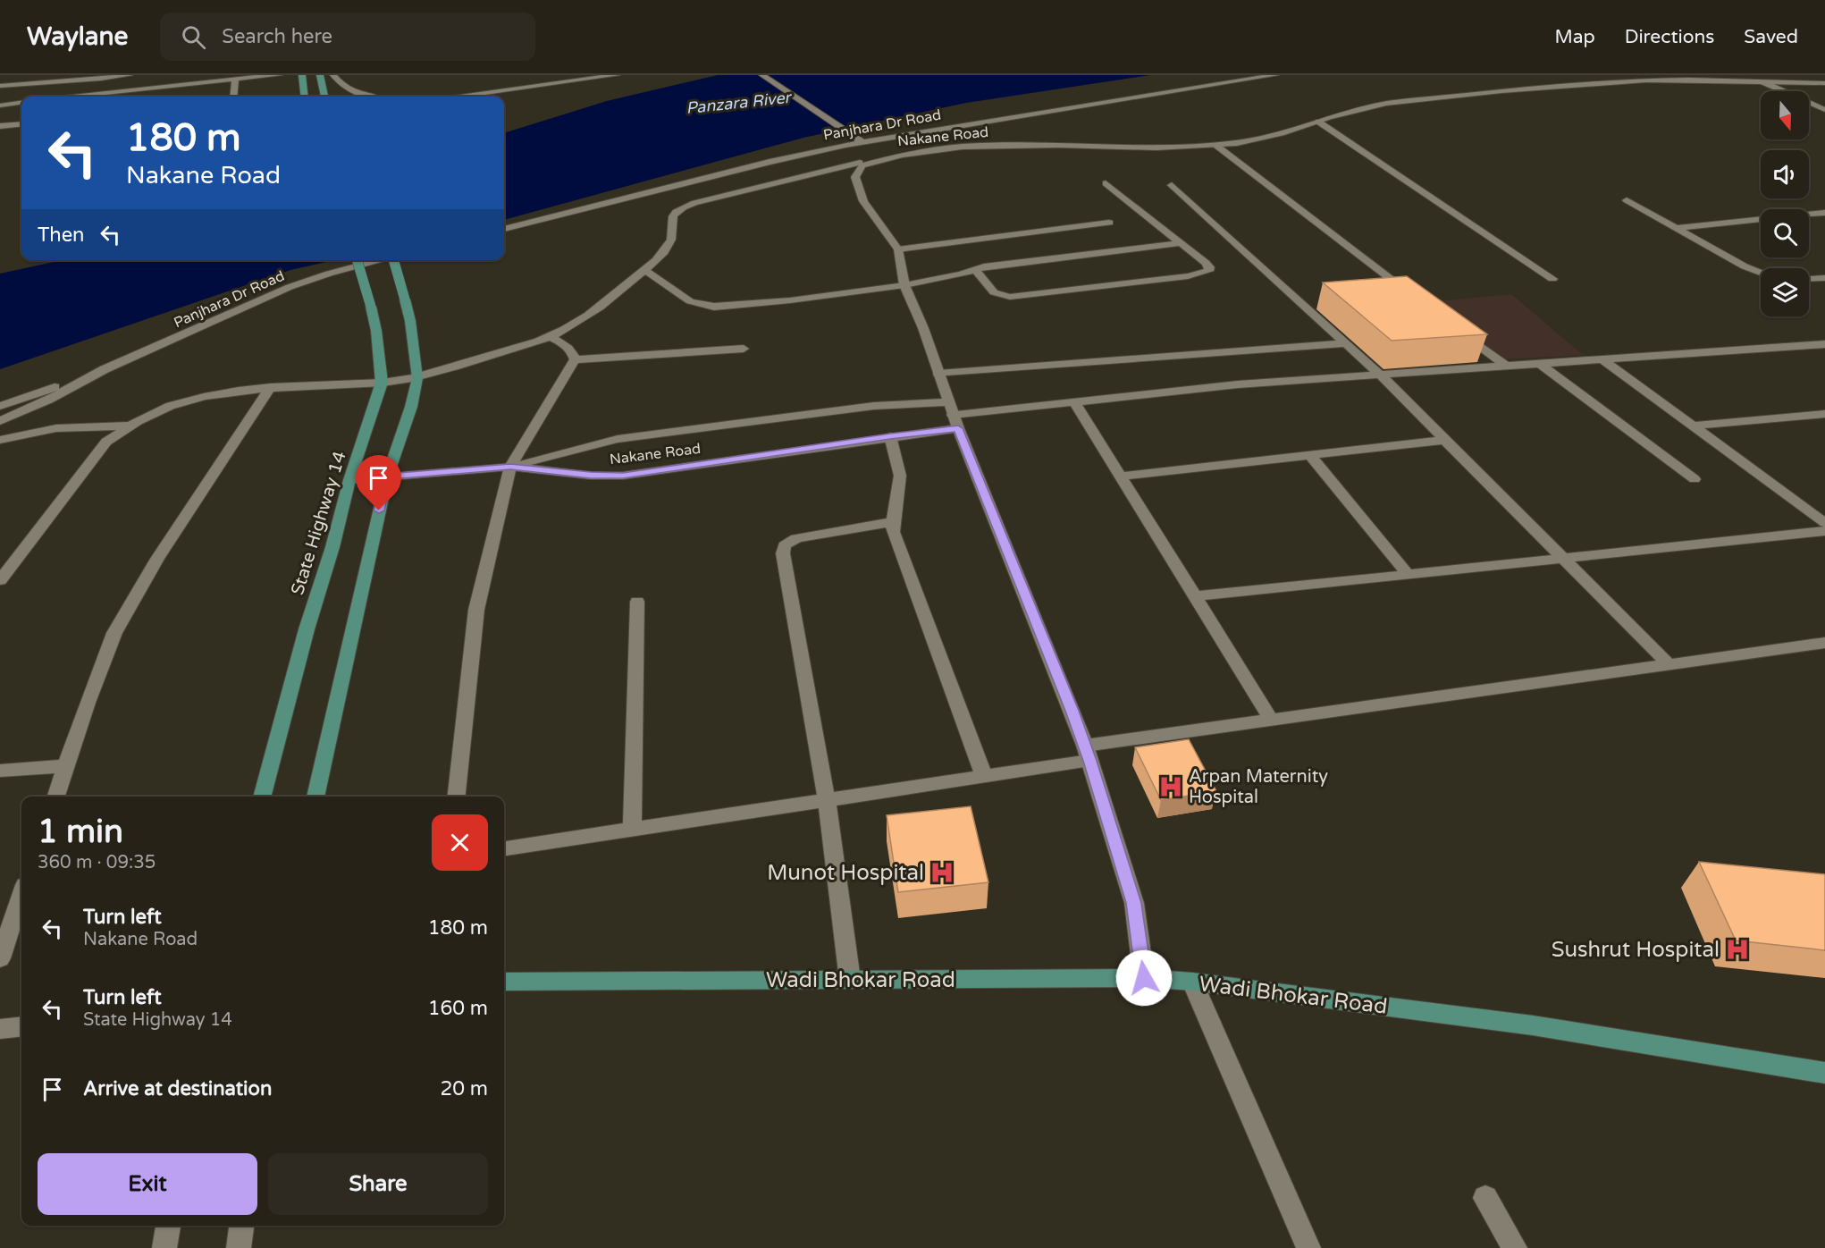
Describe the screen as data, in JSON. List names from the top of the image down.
{
  "streets": {
    "main road": ["State Highway 14", "Wadi Bhokar Road"],
    "street": ["Panjhara Dr Road", "Nakane Road"]
  },
  "crossings": [
    ["Nakane Road", "State Highway 14"]
  ],
  "water": ["Panzara River"],
  "places": {
    "hospital": ["Arpan Maternity Hospital", "Munot Hospital", "Sushrut Hospital"]
  },
  "north": "bottom",
  "page": {
    "header": "Waylane",
    "search": "Search here",
    "nav": ["Map", "Directions", "Saved"],
    "turn": ["180 m", "Nakane Road"],
    "then": "Then",
    "heading": ["1 min", "360 m · 09:35"],
    "list": [
      {
        "name": "Turn left",
        "note": "Nakane Road",
        "value": "180 m"
      },
      {
        "name": "Turn left",
        "note": "State Highway 14",
        "value": "160 m"
      },
      {
        "name": "Arrive at destination",
        "value": "20 m"
      }
    ],
    "buttons": ["Exit", "Share"]
  }
}
